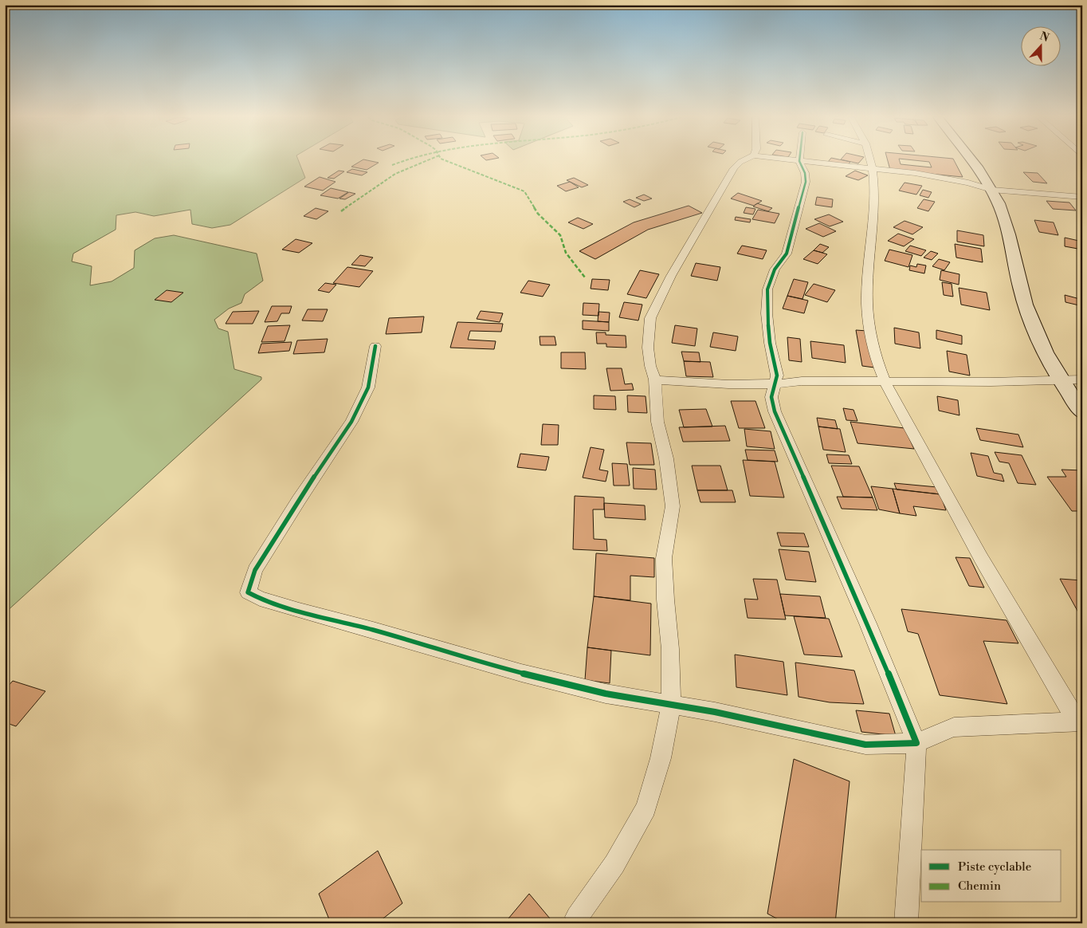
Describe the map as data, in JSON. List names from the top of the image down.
{
  "legend": ["Piste cyclable", "Chemin"],
  "north": "top"
}
